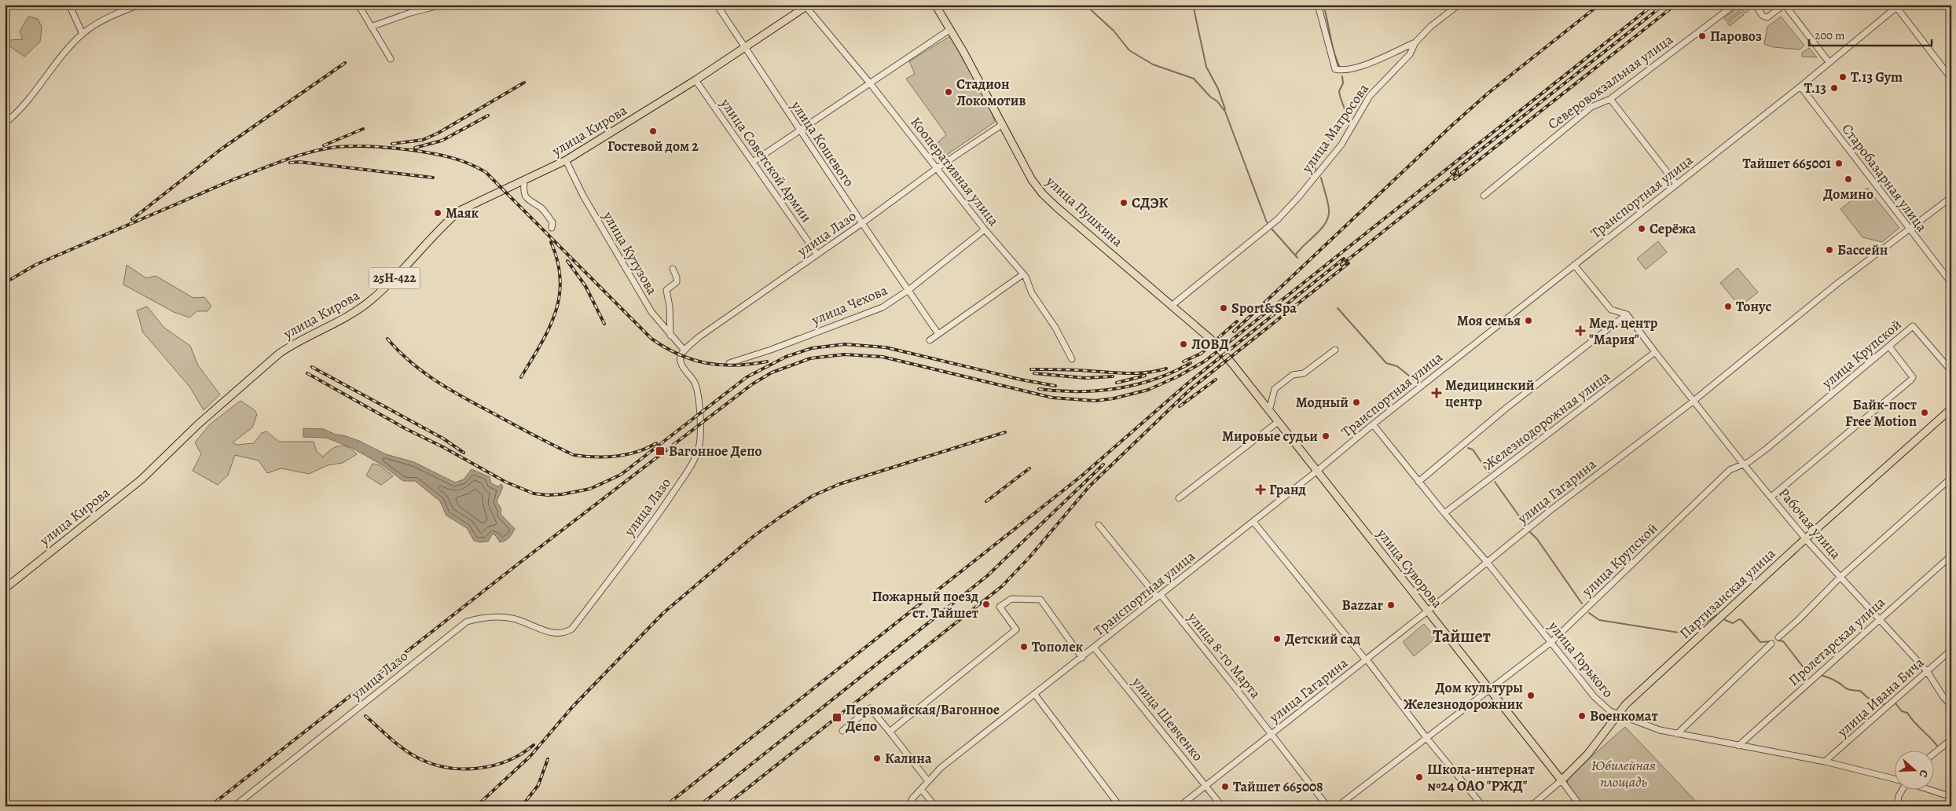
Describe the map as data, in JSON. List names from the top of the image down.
{
  "streets": {
    "main road": [
      "улица Кирова",
      "улица Пушкина",
      "25Н-422",
      "улица Суворова",
      "Партизанская улица"
    ],
    "street": [
      "Северовокзальная улица",
      "улица Матросова",
      "улица Кошевого",
      "улица Советской Армии",
      "Кооперативная улица",
      "Старобазарная улица",
      "Транспортная улица",
      "улица Лазо",
      "улица Кутузова",
      "улица Чехова",
      "улица Крупской",
      "Железнодорожная улица",
      "улица Гагарина",
      "Рабочая улица",
      "Пролетарская улица",
      "улица 8-го Марта",
      "улица Горького",
      "улица Ивана Бича",
      "улица Шевченко"
    ]
  },
  "crossings": [
    ["улица Матросова", "улица Пушкина"],
    ["улица Кирова", "улица Кошевого"],
    ["улица Кирова", "улица Советской Армии"],
    ["улица Кирова", "Кооперативная улица"],
    ["улица Кирова", "улица Кутузова"],
    ["улица Кошевого", "улица Лазо"],
    ["улица Кошевого", "улица Чехова"],
    ["улица Советской Армии", "улица Лазо"],
    ["Кооперативная улица", "улица Лазо"],
    ["Кооперативная улица", "улица Чехова"],
    ["Старобазарная улица", "Транспортная улица"],
    ["Старобазарная улица", "улица Гагарина"],
    ["Транспортная улица", "улица Суворова"],
    ["Транспортная улица", "улица 8-го Марта"],
    ["Транспортная улица", "улица Горького"],
    ["Транспортная улица", "улица Шевченко"],
    ["улица Пушкина", "улица Лазо"],
    ["улица Пушкина", "улица Суворова"],
    ["улица Лазо", "улица Кутузова"],
    ["улица Крупской", "Рабочая улица"],
    ["улица Крупской", "улица Суворова"],
    ["улица Крупской", "улица Горького"],
    ["Железнодорожная улица", "Рабочая улица"],
    ["Железнодорожная улица", "улица Горького"],
    ["улица Гагарина", "Рабочая улица"],
    ["улица Гагарина", "улица Суворова"],
    ["улица Гагарина", "улица 8-го Марта"],
    ["улица Гагарина", "улица Горького"],
    ["улица Гагарина", "улица Шевченко"],
    ["Рабочая улица", "Партизанская улица"],
    ["Рабочая улица", "Пролетарская улица"],
    ["Рабочая улица", "улица Ивана Бича"],
    ["улица Суворова", "Партизанская улица"],
    ["Партизанская улица", "улица Горького"],
    ["Пролетарская улица", "улица Горького"],
    ["улица Горького", "улица Ивана Бича"]
  ],
  "districts": ["Тайшет"],
  "parks": ["Юбилейная площадь"],
  "places": {
    "other": [
      "Паровоз",
      "T.13 Gym",
      "T.13",
      "Стадион Локомотив",
      "Гостевой дом 2",
      "Тайшет 665001",
      "Домино",
      "СДЭК",
      "Маяк",
      "Серёжа",
      "Бассейн",
      "Тонус",
      "Sport&Spa",
      "Моя семья",
      "ЛОВД",
      "Модный",
      "Байк-пост Free Motion",
      "Мировые судьи",
      "Пожарный поезд ст. Тайшет",
      "Bazzar",
      "Детский сад",
      "Тополек",
      "Дом культуры Железнодорожник",
      "Военкомат",
      "Калина",
      "Школа-интернат №24 ОАО \"РЖД\"",
      "Тайшет 665008"
    ],
    "health": ["Мед. центр \"Мария\"", "Медицинский центр", "Гранд"],
    "transit": ["Вагонное Депо", "Первомайская/Вагонное Депо"]
  },
  "scale_bar": "200 m",
  "north": "right"
}
